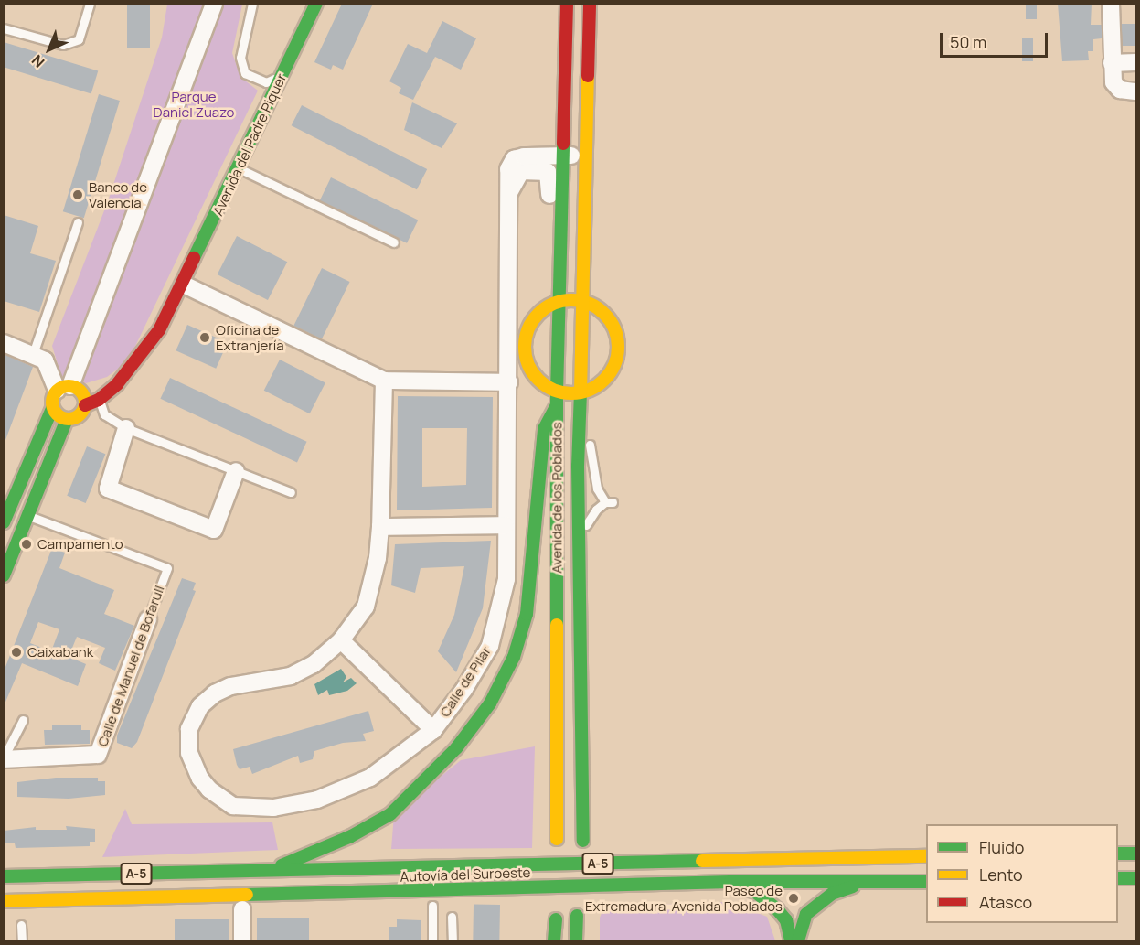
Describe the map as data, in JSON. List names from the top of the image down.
{
  "streets": {
    "main road": [
      "Avenida del Padre Piquer",
      "Avenida de los Poblados",
      "A-5",
      "Autovía del Suroeste"
    ],
    "street": ["Calle de Manuel de Bofarull", "Calle de Pilar"]
  },
  "crossings": [
    ["Avenida de los Poblados", "Calle de Pilar"]
  ],
  "parks": ["Parque Daniel Zuazo"],
  "places": [
    "Banco de Valencia",
    "Oficina de Extranjería",
    "Campamento",
    "Caixabank",
    "Paseo de Extremadura-Avenida Poblados"
  ],
  "legend": ["Fluido", "Lento", "Atasco"],
  "scale_bar": "50 m",
  "north": "bottom left"
}
